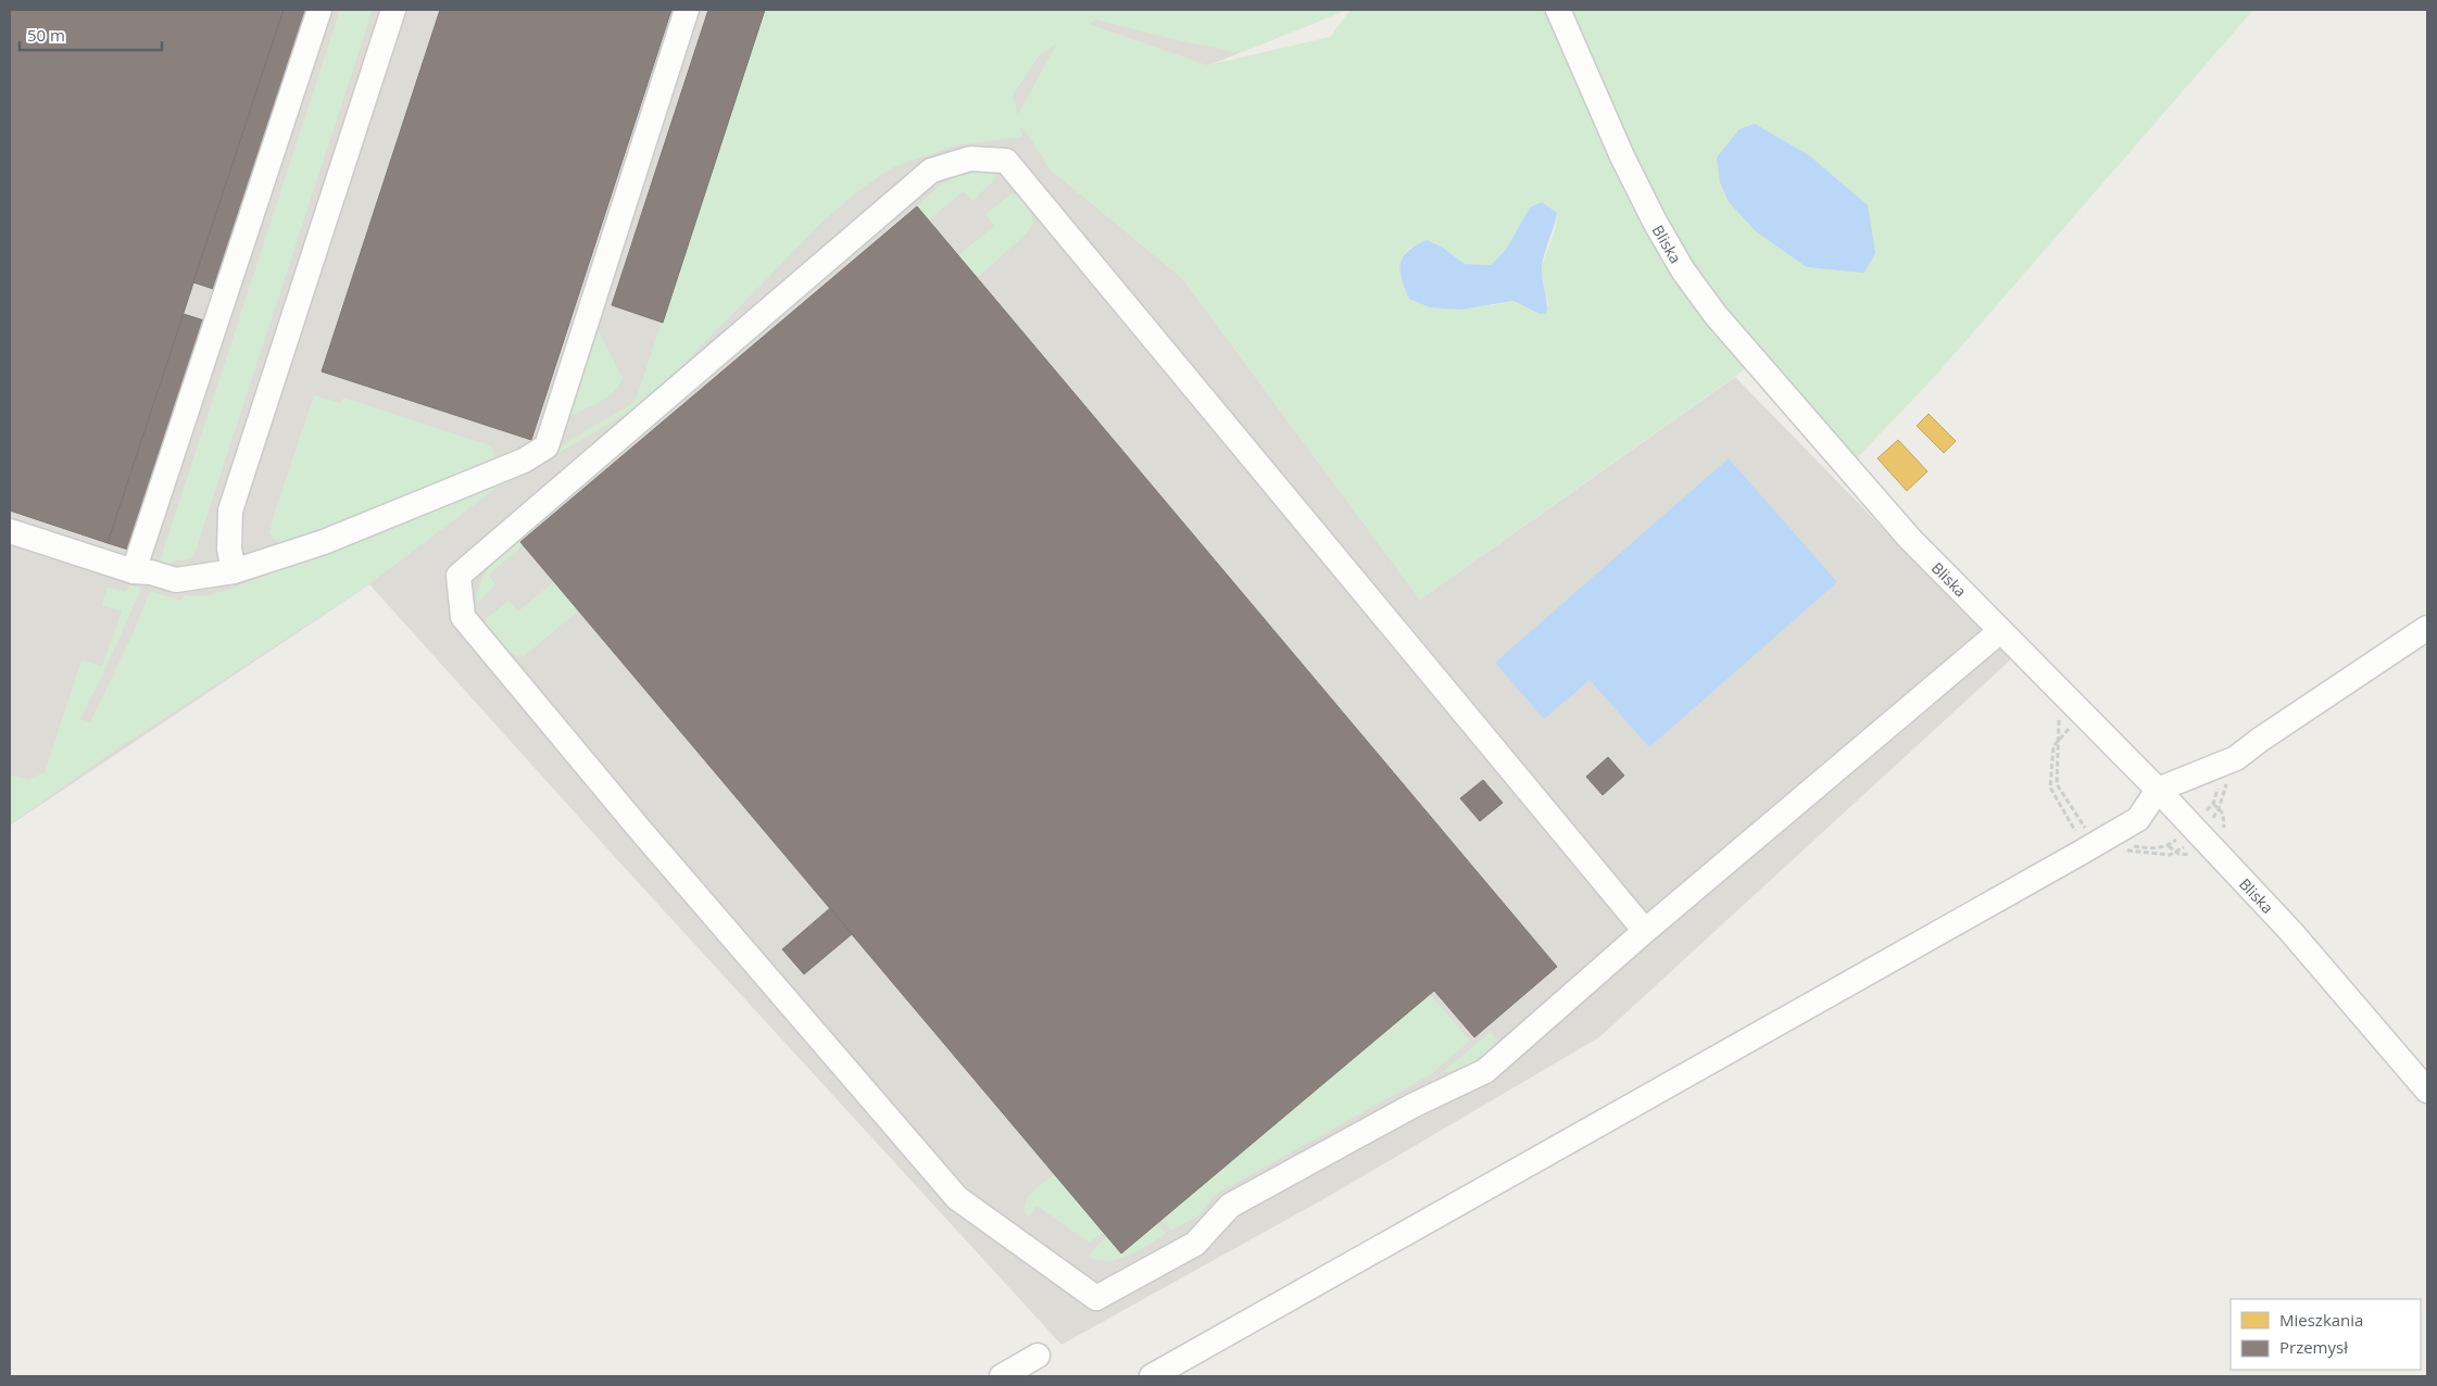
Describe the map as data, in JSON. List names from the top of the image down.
{
  "streets": {
    "street": ["Bliska"]
  },
  "legend": ["Mieszkania", "Przemysł"],
  "scale_bar": "50 m"
}
